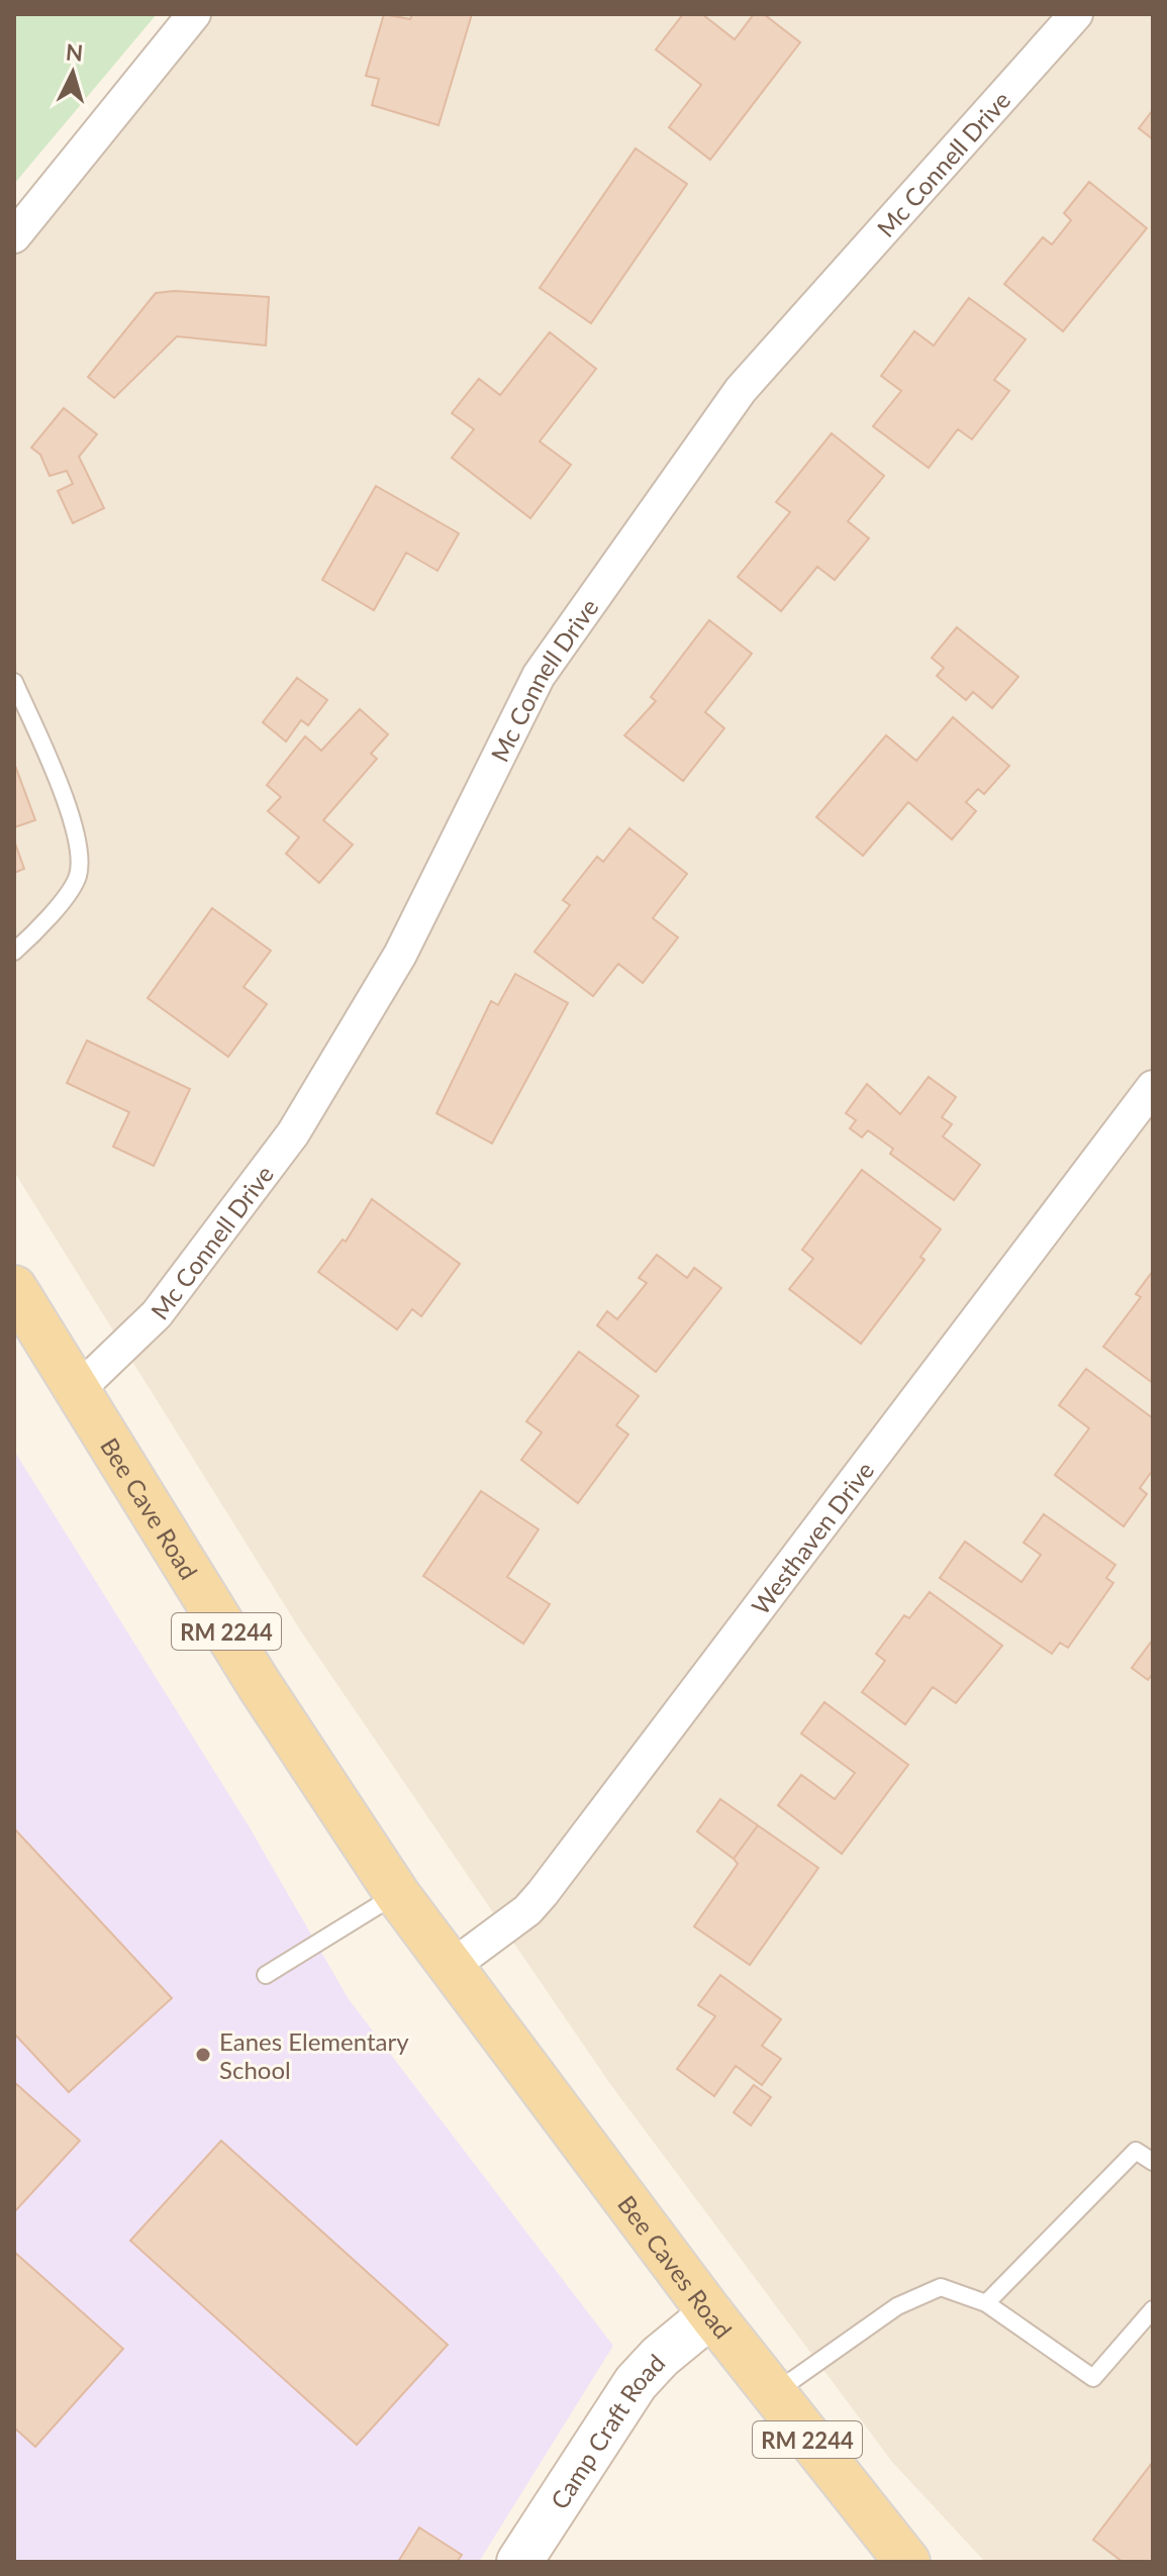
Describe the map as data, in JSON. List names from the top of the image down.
{
  "streets": {
    "main road": ["Bee Cave Road", "RM 2244", "Bee Caves Road"],
    "street": ["Mc Connell Drive", "Westhaven Drive", "Camp Craft Road"]
  },
  "crossings": [
    ["Mc Connell Drive", "Bee Cave Road"],
    ["Bee Cave Road", "Westhaven Drive"],
    ["Bee Cave Road", "Bee Caves Road"],
    ["Westhaven Drive", "Bee Caves Road"],
    ["Bee Caves Road", "Camp Craft Road"]
  ],
  "places": ["Eanes Elementary School"],
  "north": "top"
}
